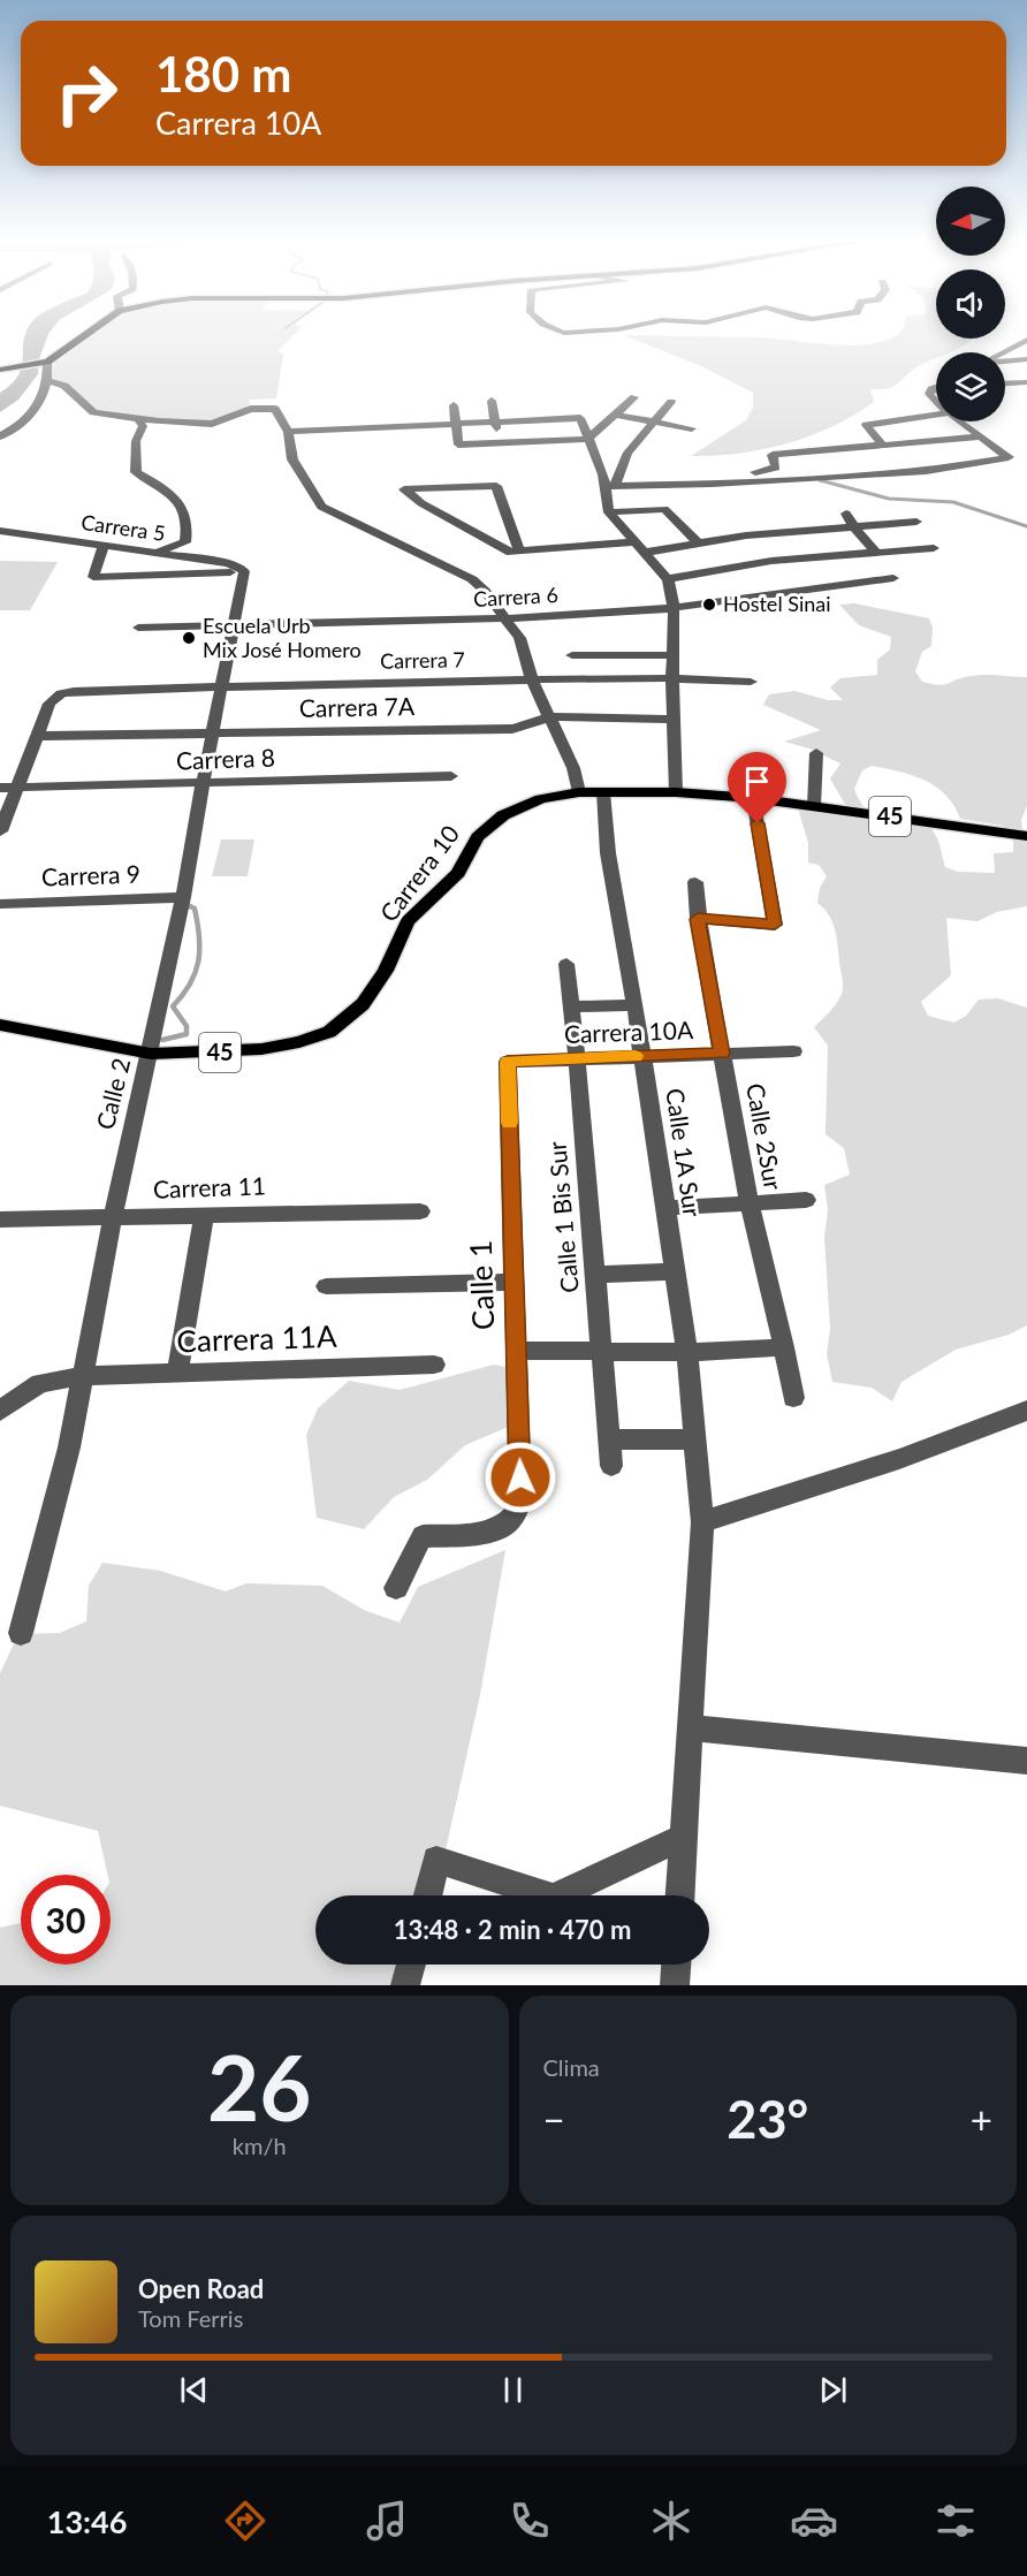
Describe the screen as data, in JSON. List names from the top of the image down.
{
  "streets": {
    "main road": ["45", "Carrera 10"],
    "street": [
      "Carrera 5",
      "Carrera 6",
      "Carrera 7",
      "Carrera 7A",
      "Carrera 8",
      "Carrera 9",
      "Carrera 10A",
      "Calle 2",
      "Calle 2Sur",
      "Calle 1A Sur",
      "Carrera 11",
      "Calle 1 Bis Sur",
      "Calle 1",
      "Carrera 11A"
    ]
  },
  "crossings": [
    ["Carrera 5", "Calle 2"],
    ["Carrera 6", "Calle 2"],
    ["Carrera 7", "Carrera 7A"],
    ["Carrera 7", "Calle 2"],
    ["Carrera 7A", "Calle 2"],
    ["Carrera 8", "Calle 2"],
    ["45", "Carrera 10"],
    ["Carrera 10", "Calle 2"],
    ["Carrera 10", "Calle 1A Sur"],
    ["Carrera 9", "Calle 2"],
    ["Carrera 10A", "Calle 2Sur"],
    ["Carrera 10A", "Calle 1A Sur"],
    ["Carrera 10A", "Calle 1 Bis Sur"],
    ["Carrera 10A", "Calle 1"],
    ["Calle 2", "Carrera 11"],
    ["Calle 2", "Carrera 11A"]
  ],
  "places": ["Hostel Sinai", "Escuela Urb Mix José Homero"],
  "north": "left",
  "page": {
    "turn": ["180 m", "Carrera 10A"],
    "limit": "30",
    "trip": "13:48 · 2 min · 470 m",
    "tile": [
      ["26", "km/h"],
      "Clima"
    ],
    "heat": ["−", "23°", "+"],
    "song": ["Open Road", "Tom Ferris"],
    "tabs": "13:46"
  }
}
